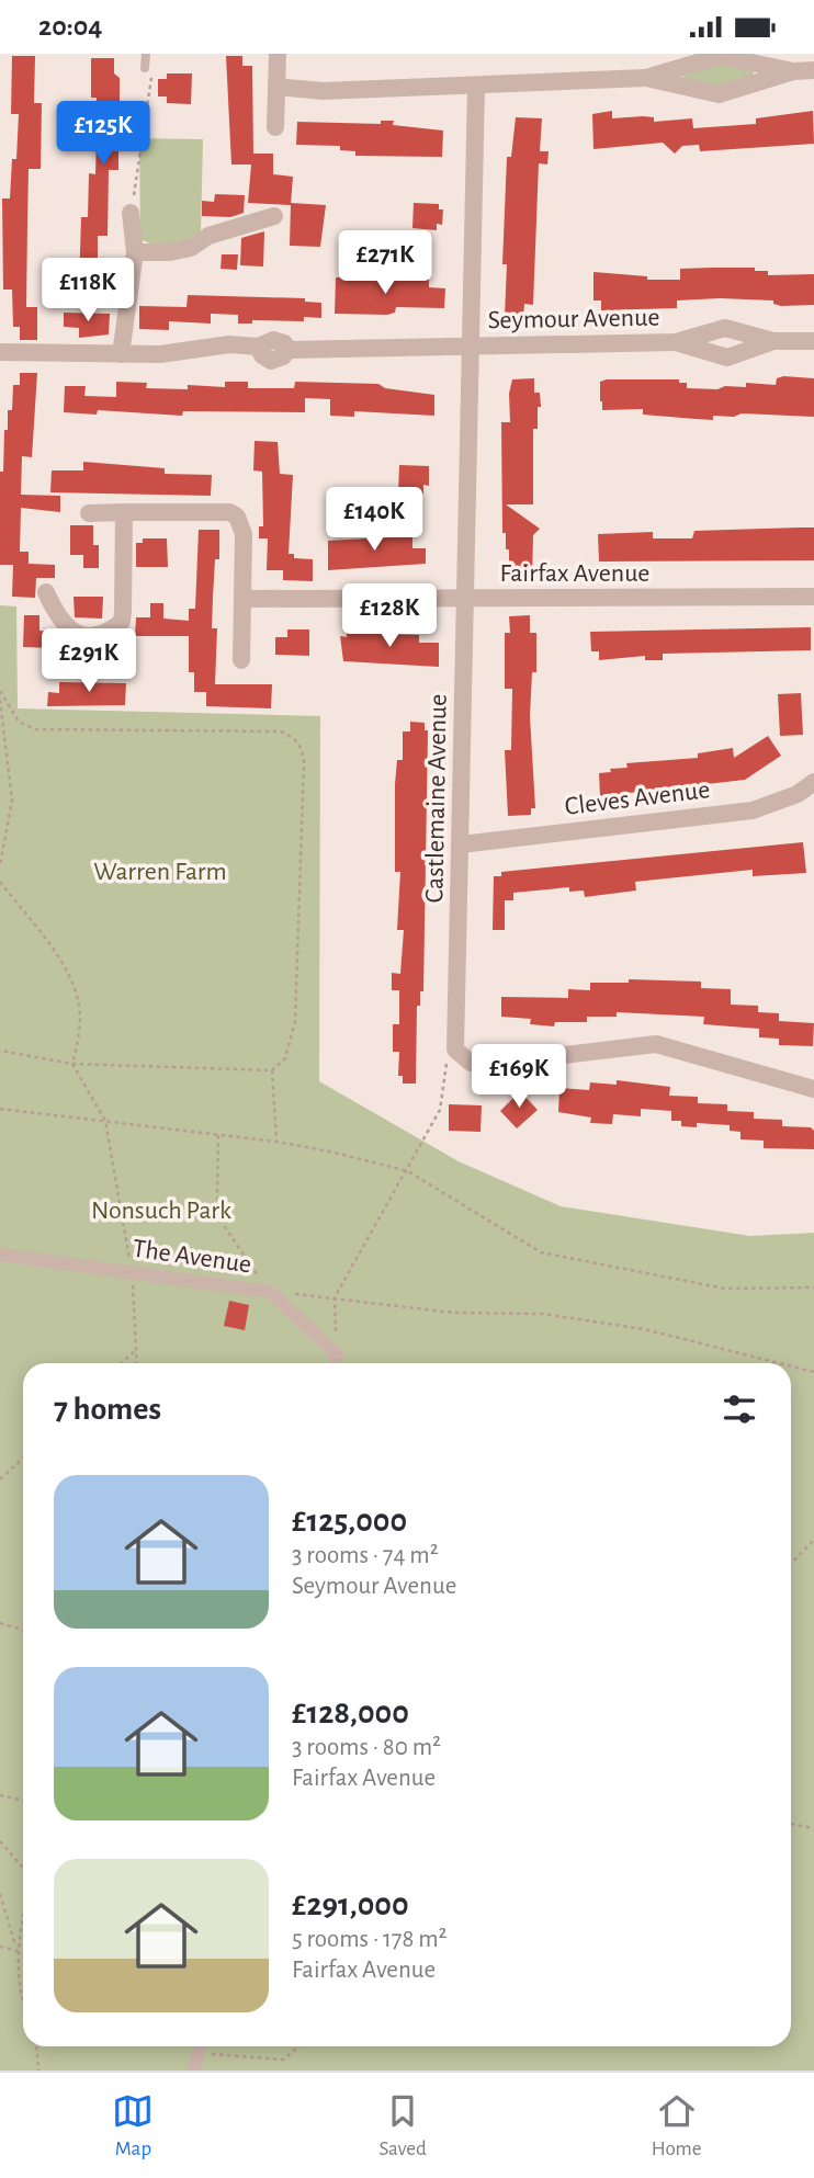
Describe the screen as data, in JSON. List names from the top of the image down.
{
  "streets": {
    "street": [
      "Seymour Avenue",
      "Fairfax Avenue",
      "Castlemaine Avenue",
      "Cleves Avenue",
      "The Avenue"
    ]
  },
  "crossings": [
    ["Seymour Avenue", "Castlemaine Avenue"],
    ["Fairfax Avenue", "Castlemaine Avenue"],
    ["Castlemaine Avenue", "Cleves Avenue"]
  ],
  "parks": ["Warren Farm", "Nonsuch Park"],
  "page": {
    "status": "20:04",
    "price": [
      "£125K",
      "£271K",
      "£118K",
      "£140K",
      "£128K",
      "£291K",
      "£169K"
    ],
    "heading": "7 homes",
    "list": [
      {
        "name": "£125,000",
        "note": "3 rooms · 74 m² · Seymour Avenue"
      },
      {
        "name": "£128,000",
        "note": "3 rooms · 80 m² · Fairfax Avenue"
      },
      {
        "name": "£291,000",
        "note": "5 rooms · 178 m² · Fairfax Avenue"
      }
    ],
    "tabs": ["Map", "Saved", "Home"]
  }
}
